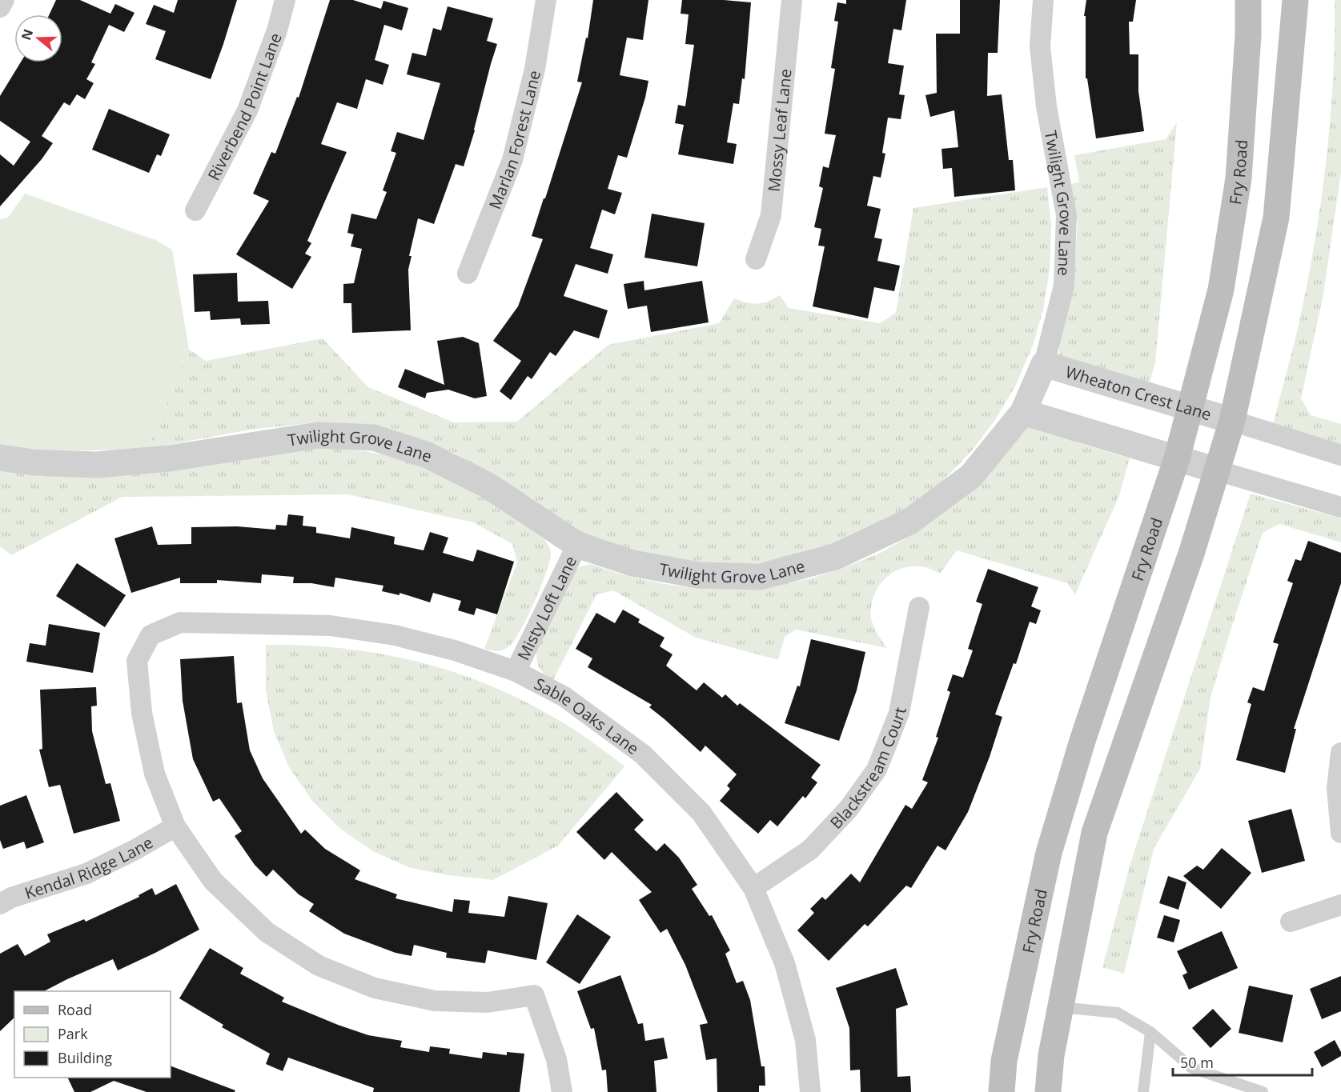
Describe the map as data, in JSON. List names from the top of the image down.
{
  "streets": {
    "main road": ["Fry Road"],
    "street": [
      "Riverbend Point Lane",
      "Mossy Leaf Lane",
      "Marlan Forest Lane",
      "Twilight Grove Lane",
      "Wheaton Crest Lane",
      "Misty Loft Lane",
      "Sable Oaks Lane",
      "Blackstream Court",
      "Kendal Ridge Lane"
    ]
  },
  "crossings": [
    ["Fry Road", "Wheaton Crest Lane"],
    ["Twilight Grove Lane", "Wheaton Crest Lane"],
    ["Twilight Grove Lane", "Misty Loft Lane"],
    ["Misty Loft Lane", "Sable Oaks Lane"],
    ["Sable Oaks Lane", "Blackstream Court"],
    ["Sable Oaks Lane", "Kendal Ridge Lane"]
  ],
  "legend": ["Road", "Park", "Building"],
  "scale_bar": "50 m",
  "north": "left"
}
